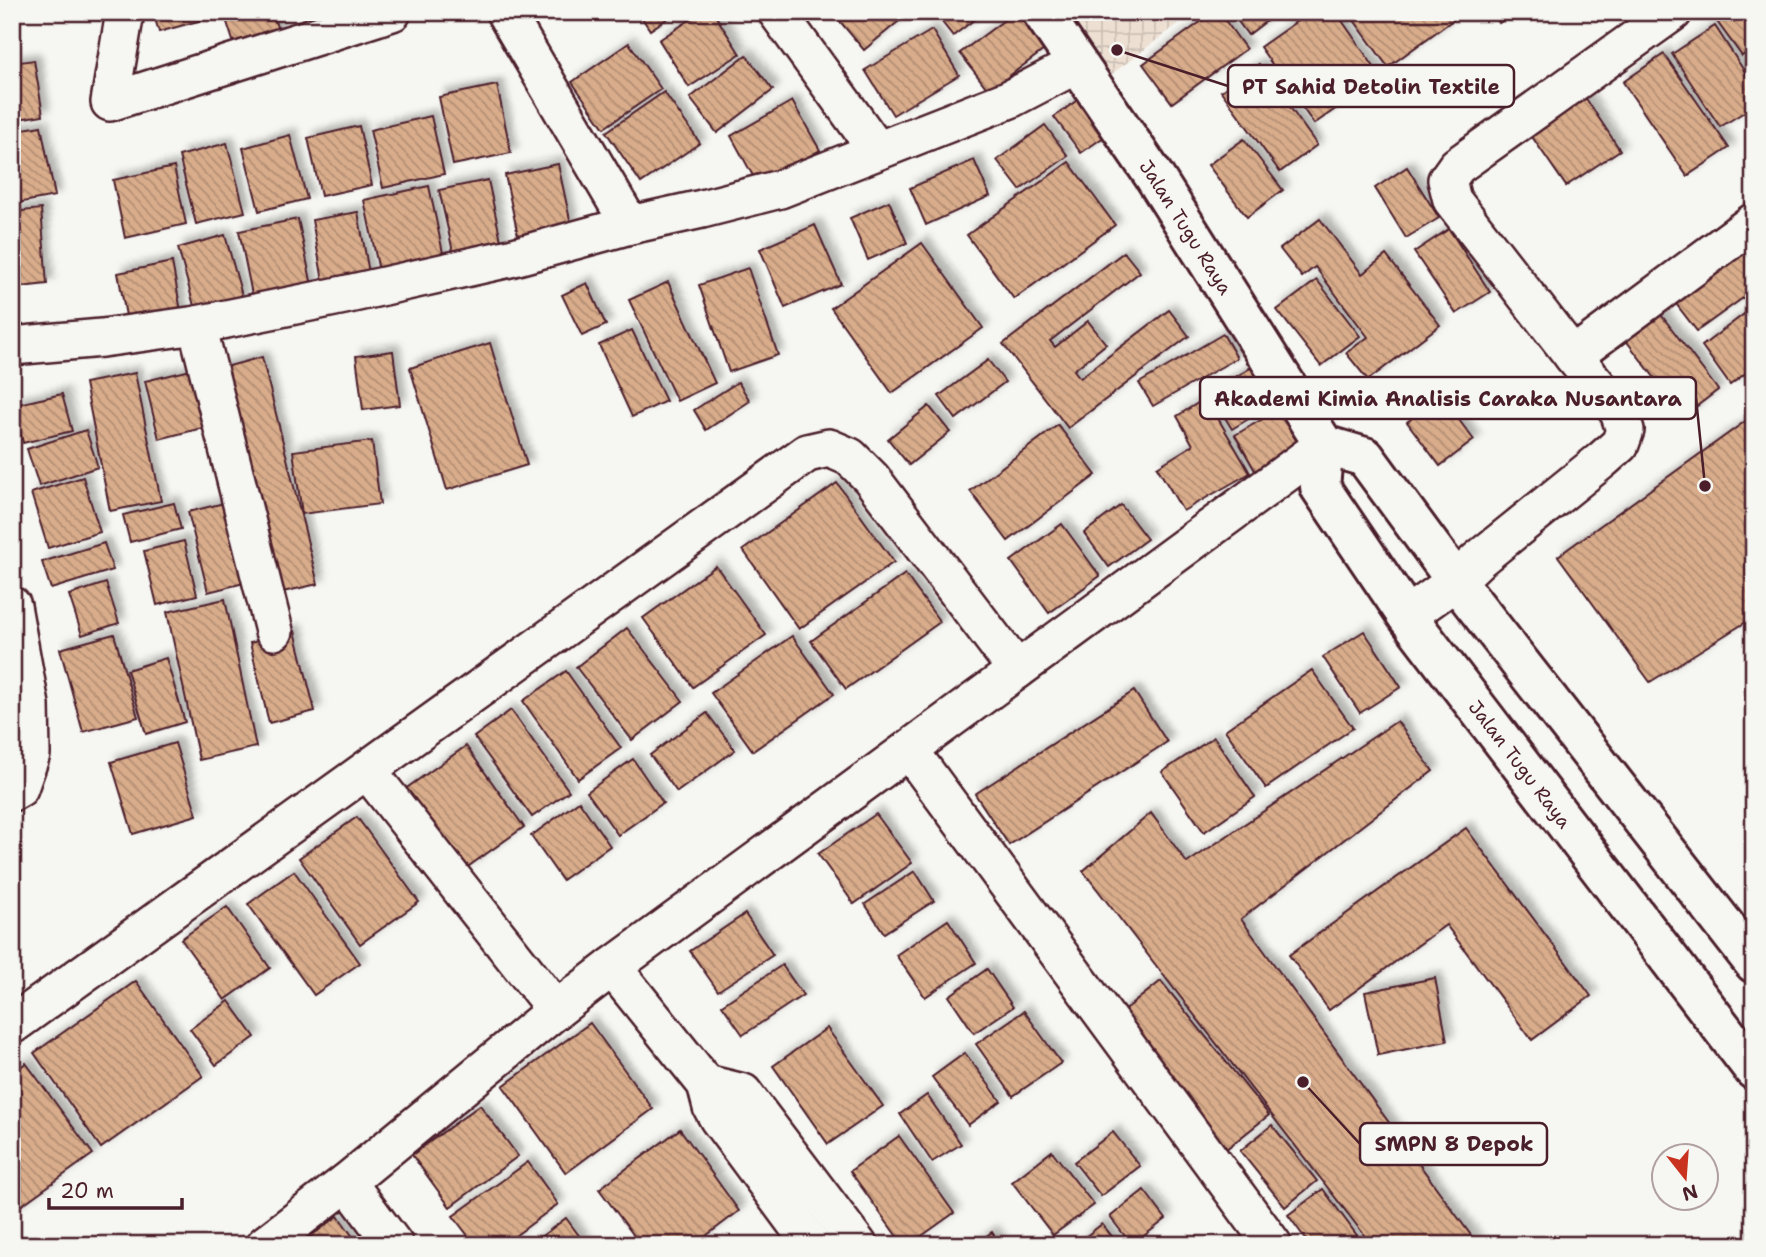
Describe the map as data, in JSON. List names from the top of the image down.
{
  "streets": {
    "street": ["Jalan Tugu Raya"]
  },
  "places": ["PT Sahid Detolin Textile", "Akademi Kimia Analisis Caraka Nusantara", "SMPN 8 Depok"],
  "scale_bar": "20 m",
  "north": "bottom"
}
